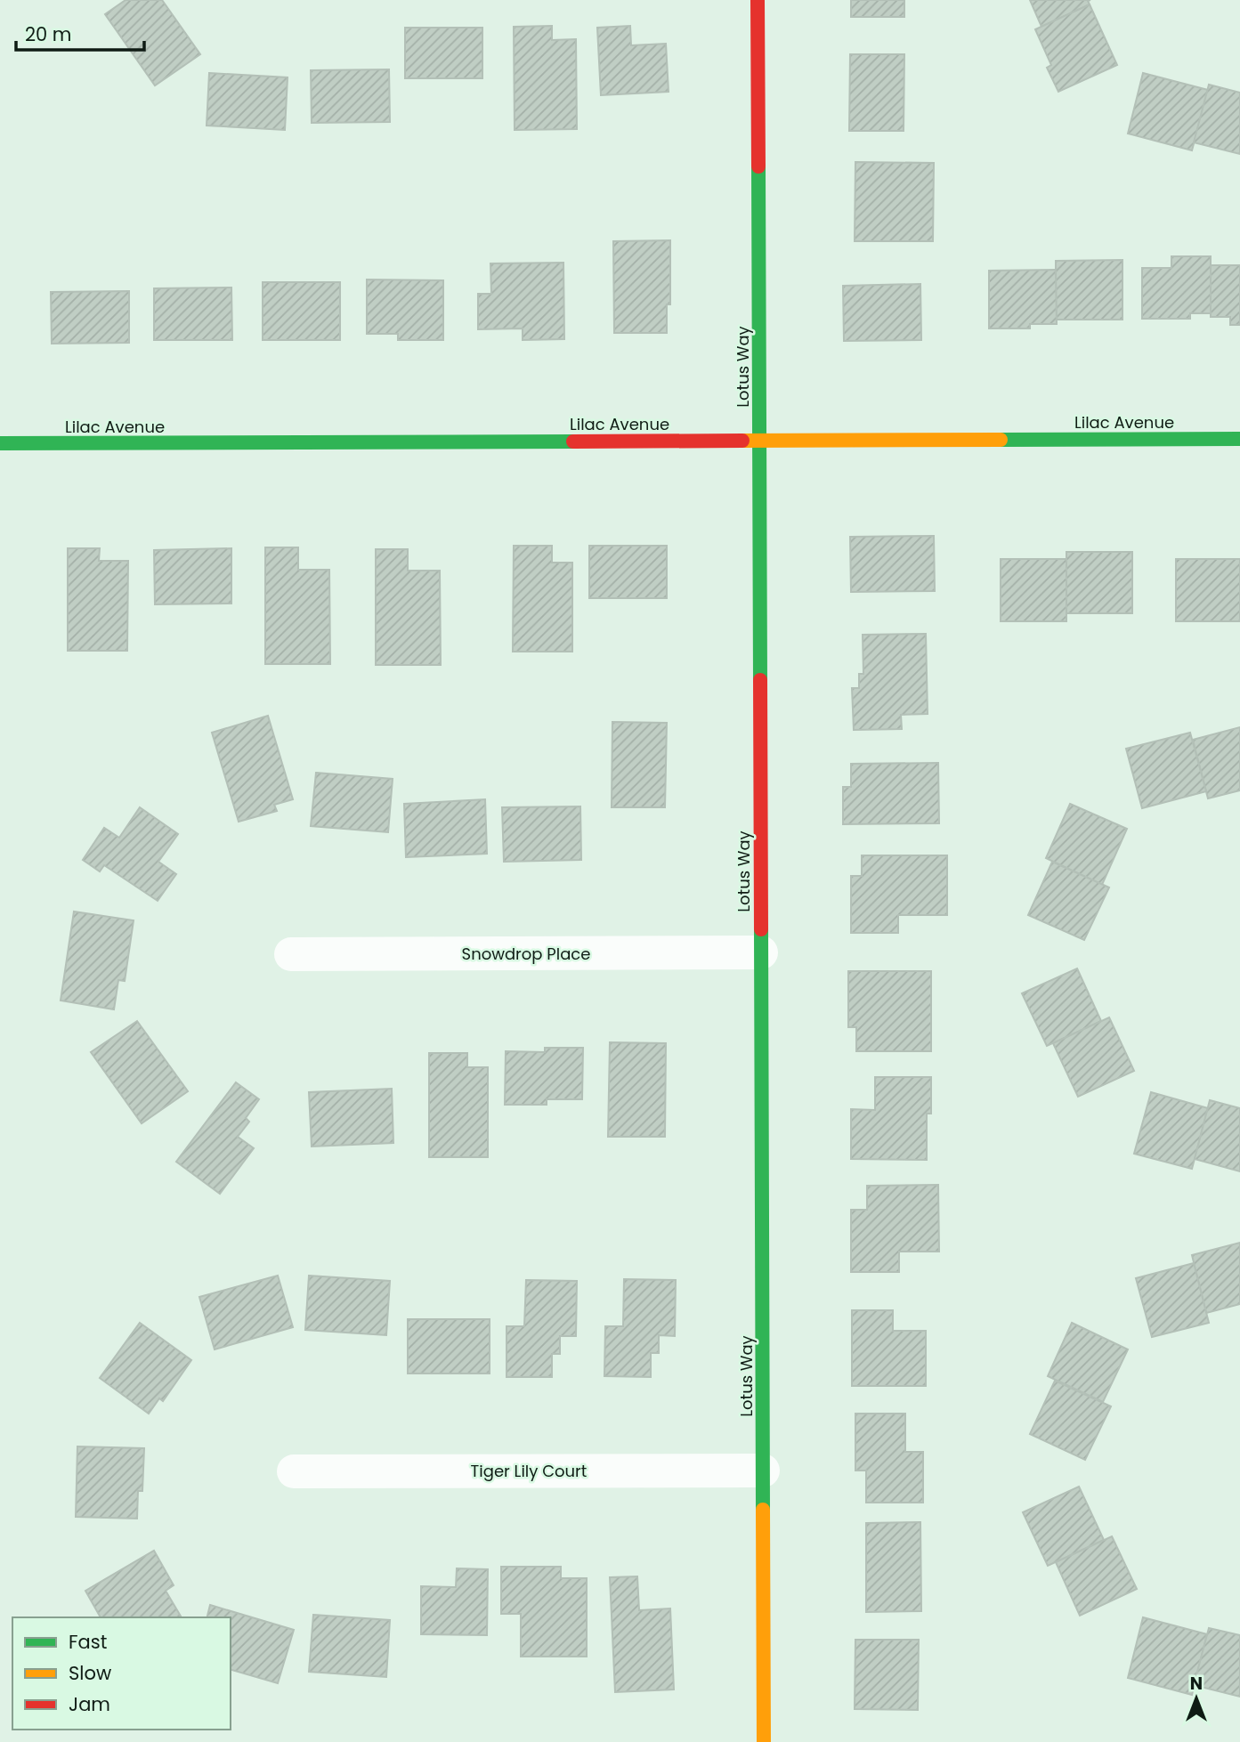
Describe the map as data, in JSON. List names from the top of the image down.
{
  "streets": {
    "street": [
      "Lotus Way",
      "Lilac Avenue",
      "Snowdrop Place",
      "Tiger Lily Court"
    ]
  },
  "crossings": [
    ["Lotus Way", "Lilac Avenue"],
    ["Lotus Way", "Snowdrop Place"],
    ["Lotus Way", "Tiger Lily Court"]
  ],
  "legend": ["Fast", "Slow", "Jam"],
  "scale_bar": "20 m",
  "north": "top"
}
